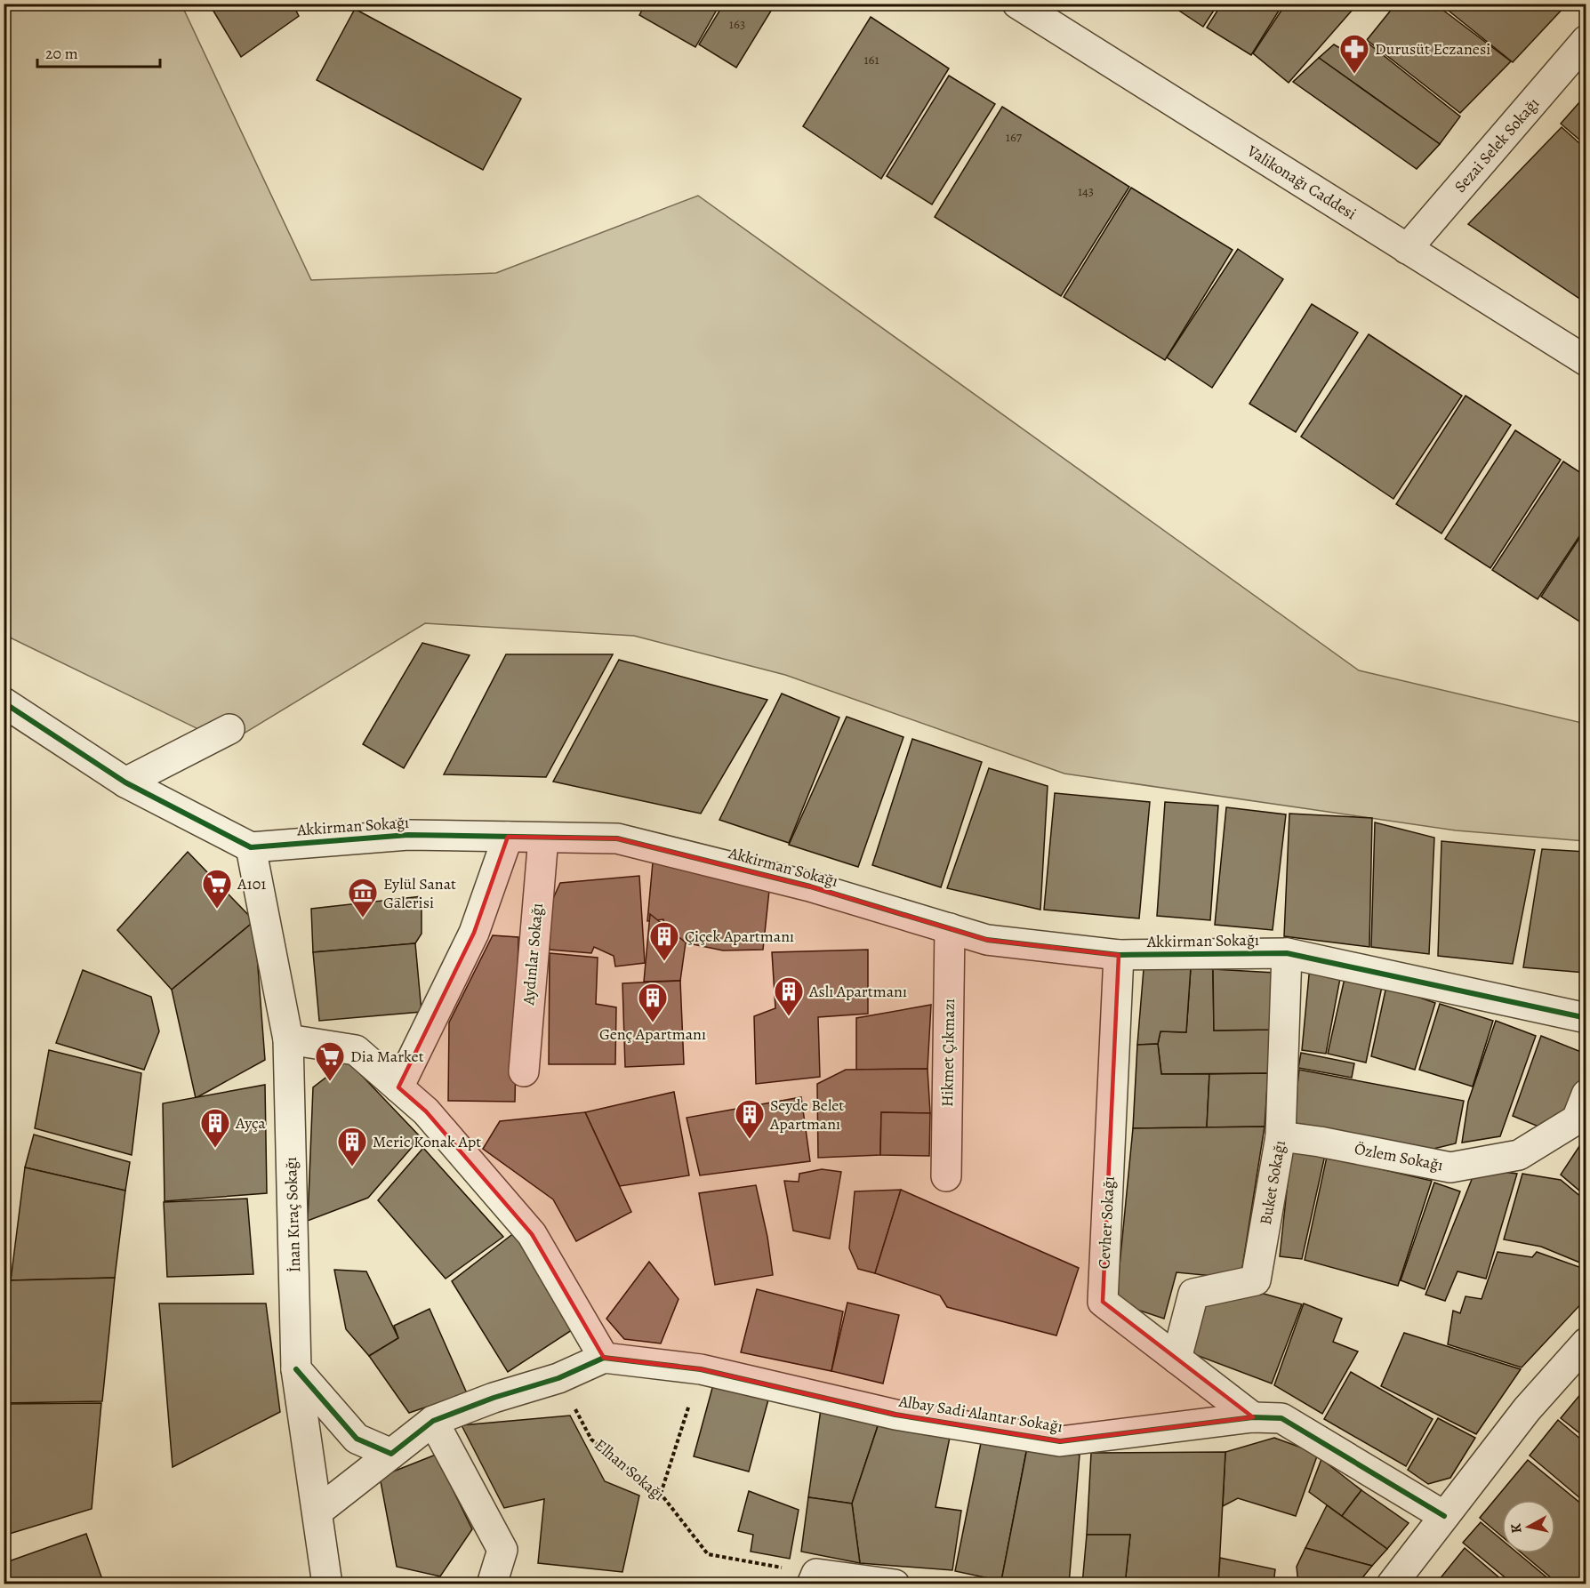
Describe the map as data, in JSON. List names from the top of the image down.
{
  "streets": {
    "street": [
      "Sezai Selek Sokağı",
      "Valikonağı Caddesi",
      "Akkirman Sokağı",
      "Aydınlar Sokağı",
      "Hikmet Çıkmazı",
      "Özlem Sokağı",
      "Buket Sokağı",
      "İnan Kıraç Sokağı",
      "Cevher Sokağı",
      "Albay Sadi Alantar Sokağı"
    ],
    "path": ["Elhan Sokağı"]
  },
  "crossings": [
    ["Sezai Selek Sokağı", "Valikonağı Caddesi"],
    ["Akkirman Sokağı", "Aydınlar Sokağı"],
    ["Akkirman Sokağı", "Hikmet Çıkmazı"],
    ["Akkirman Sokağı", "Buket Sokağı"],
    ["Akkirman Sokağı", "İnan Kıraç Sokağı"],
    ["Akkirman Sokağı", "Cevher Sokağı"],
    ["Özlem Sokağı", "Buket Sokağı"],
    ["Buket Sokağı", "Cevher Sokağı"],
    ["Cevher Sokağı", "Albay Sadi Alantar Sokağı"]
  ],
  "places": {
    "pharmacy": ["Durusüt Eczanesi"],
    "supermarket": ["A101", "Dia Market"],
    "museum": ["Eylül Sanat Galerisi"],
    "building": [
      "Çiçek Apartmanı",
      "Aslı Apartmanı",
      "Genç Apartmanı",
      "Seyde Belet Apartmanı",
      "Ayça",
      "Meric Konak Apt"
    ]
  },
  "house_numbers": [
    "163",
    "161",
    "167",
    "143"
  ],
  "scale_bar": "20 m",
  "north": "left"
}
